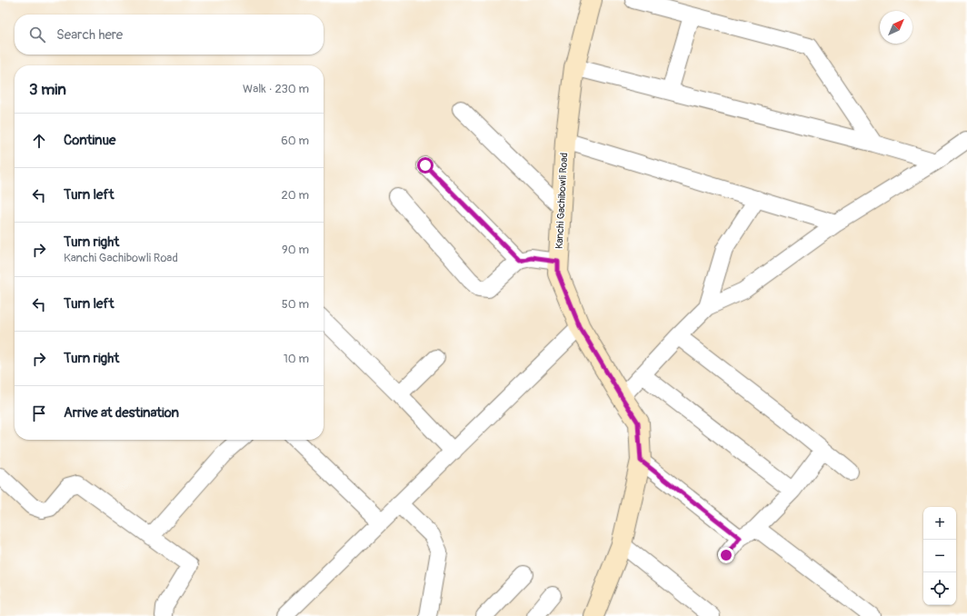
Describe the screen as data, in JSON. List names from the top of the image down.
{
  "streets": {
    "main road": ["Kanchi Gachibowli Road"]
  },
  "north": "top right",
  "page": {
    "search": "Search here",
    "heading": ["3 min", "Walk · 230 m"],
    "list": [
      ["Continue", "60 m"],
      ["Turn left", "20 m"],
      ["Turn right", "Kanchi Gachibowli Road", "90 m"],
      ["Turn left", "50 m"],
      ["Turn right", "10 m"],
      "Arrive at destination"
    ],
    "map_buttons": ["+", "−"]
  }
}
